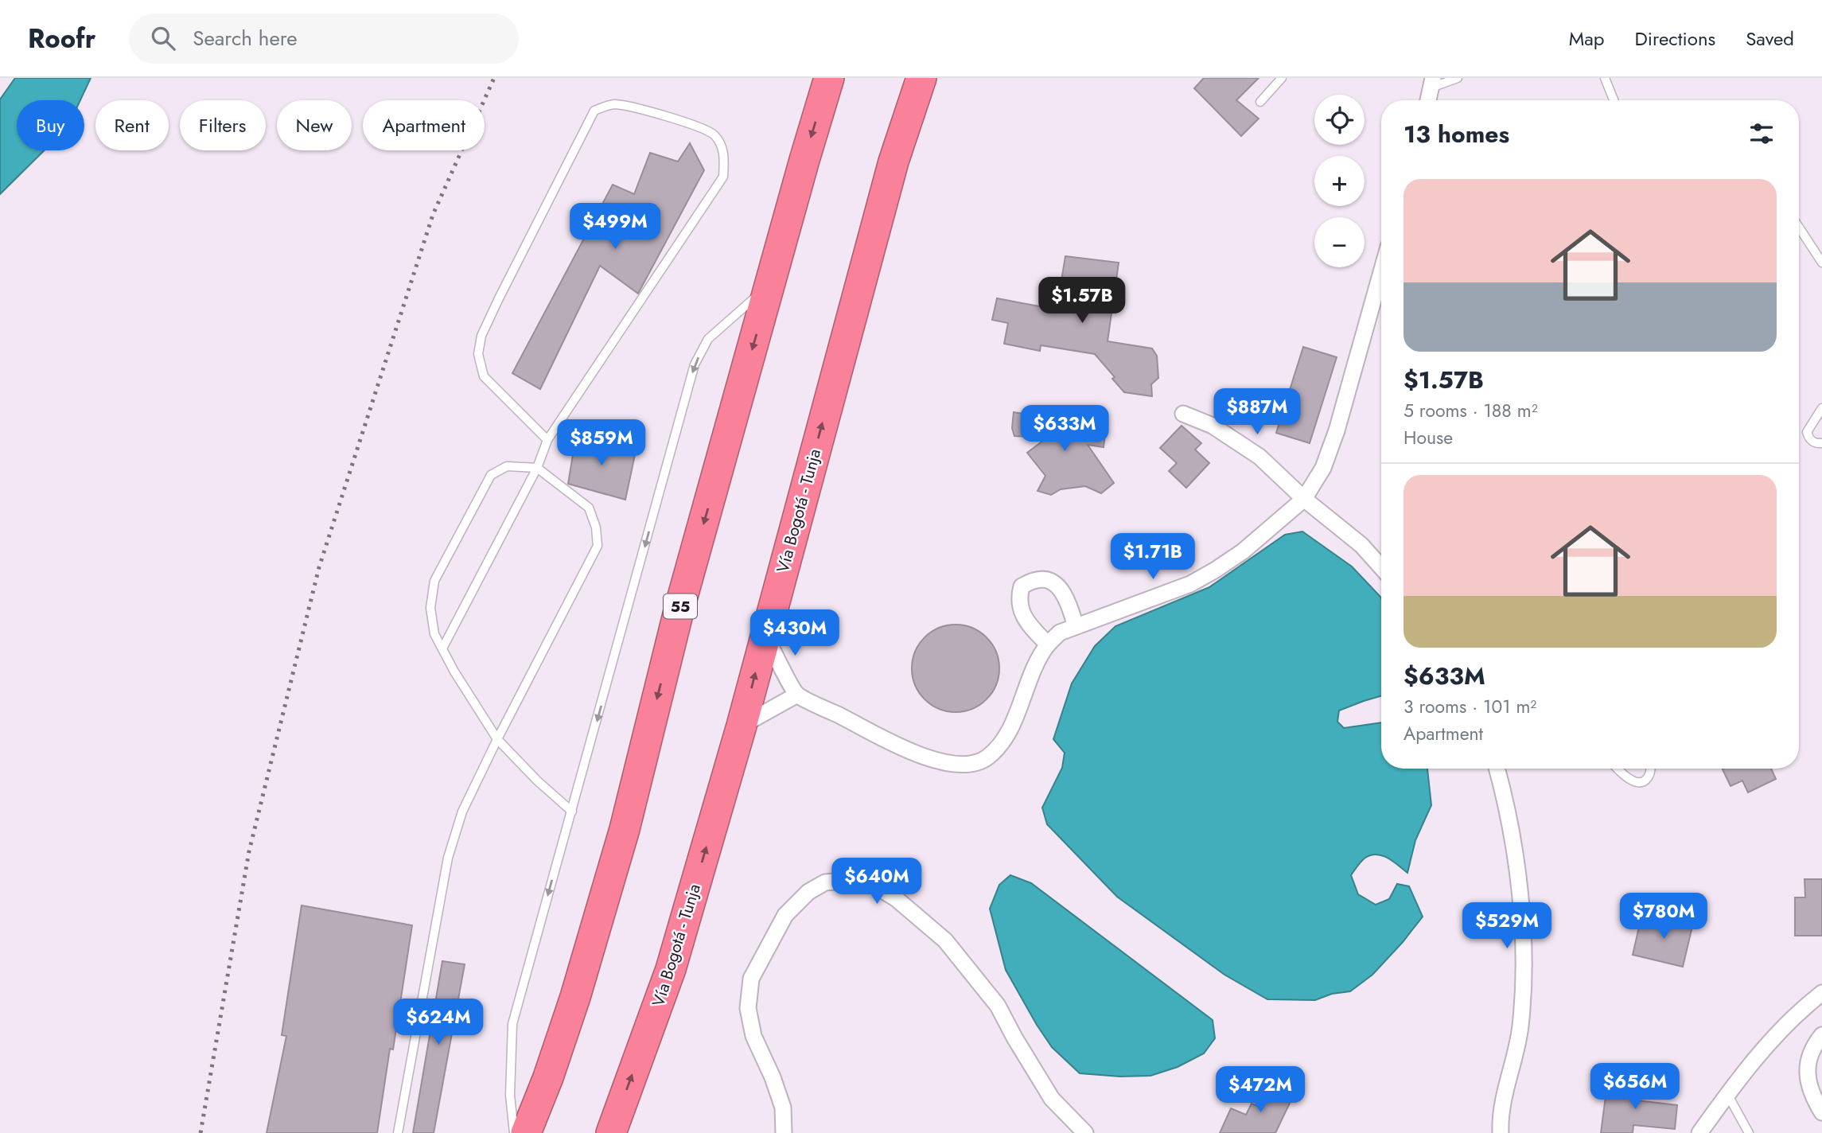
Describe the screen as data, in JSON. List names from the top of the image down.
{
  "streets": {
    "highway": ["Vía Bogotá - Tunja", "55"]
  },
  "page": {
    "header": "Roofr",
    "search": "Search here",
    "nav": ["Map", "Directions", "Saved"],
    "map_buttons": ["+", "−"],
    "chip": [
      "Buy",
      "Rent",
      "Filters",
      "New",
      "Apartment"
    ],
    "heading": "13 homes",
    "list": [
      {
        "name": "$1.57B",
        "note": "5 rooms · 188 m² · House"
      },
      {
        "name": "$633M",
        "note": "3 rooms · 101 m² · Apartment"
      }
    ],
    "price": [
      "$499M",
      "$1.57B",
      "$887M",
      "$633M",
      "$859M",
      "$1.71B",
      "$430M",
      "$640M",
      "$780M",
      "$529M",
      "$624M",
      "$656M",
      "$472M"
    ]
  }
}
